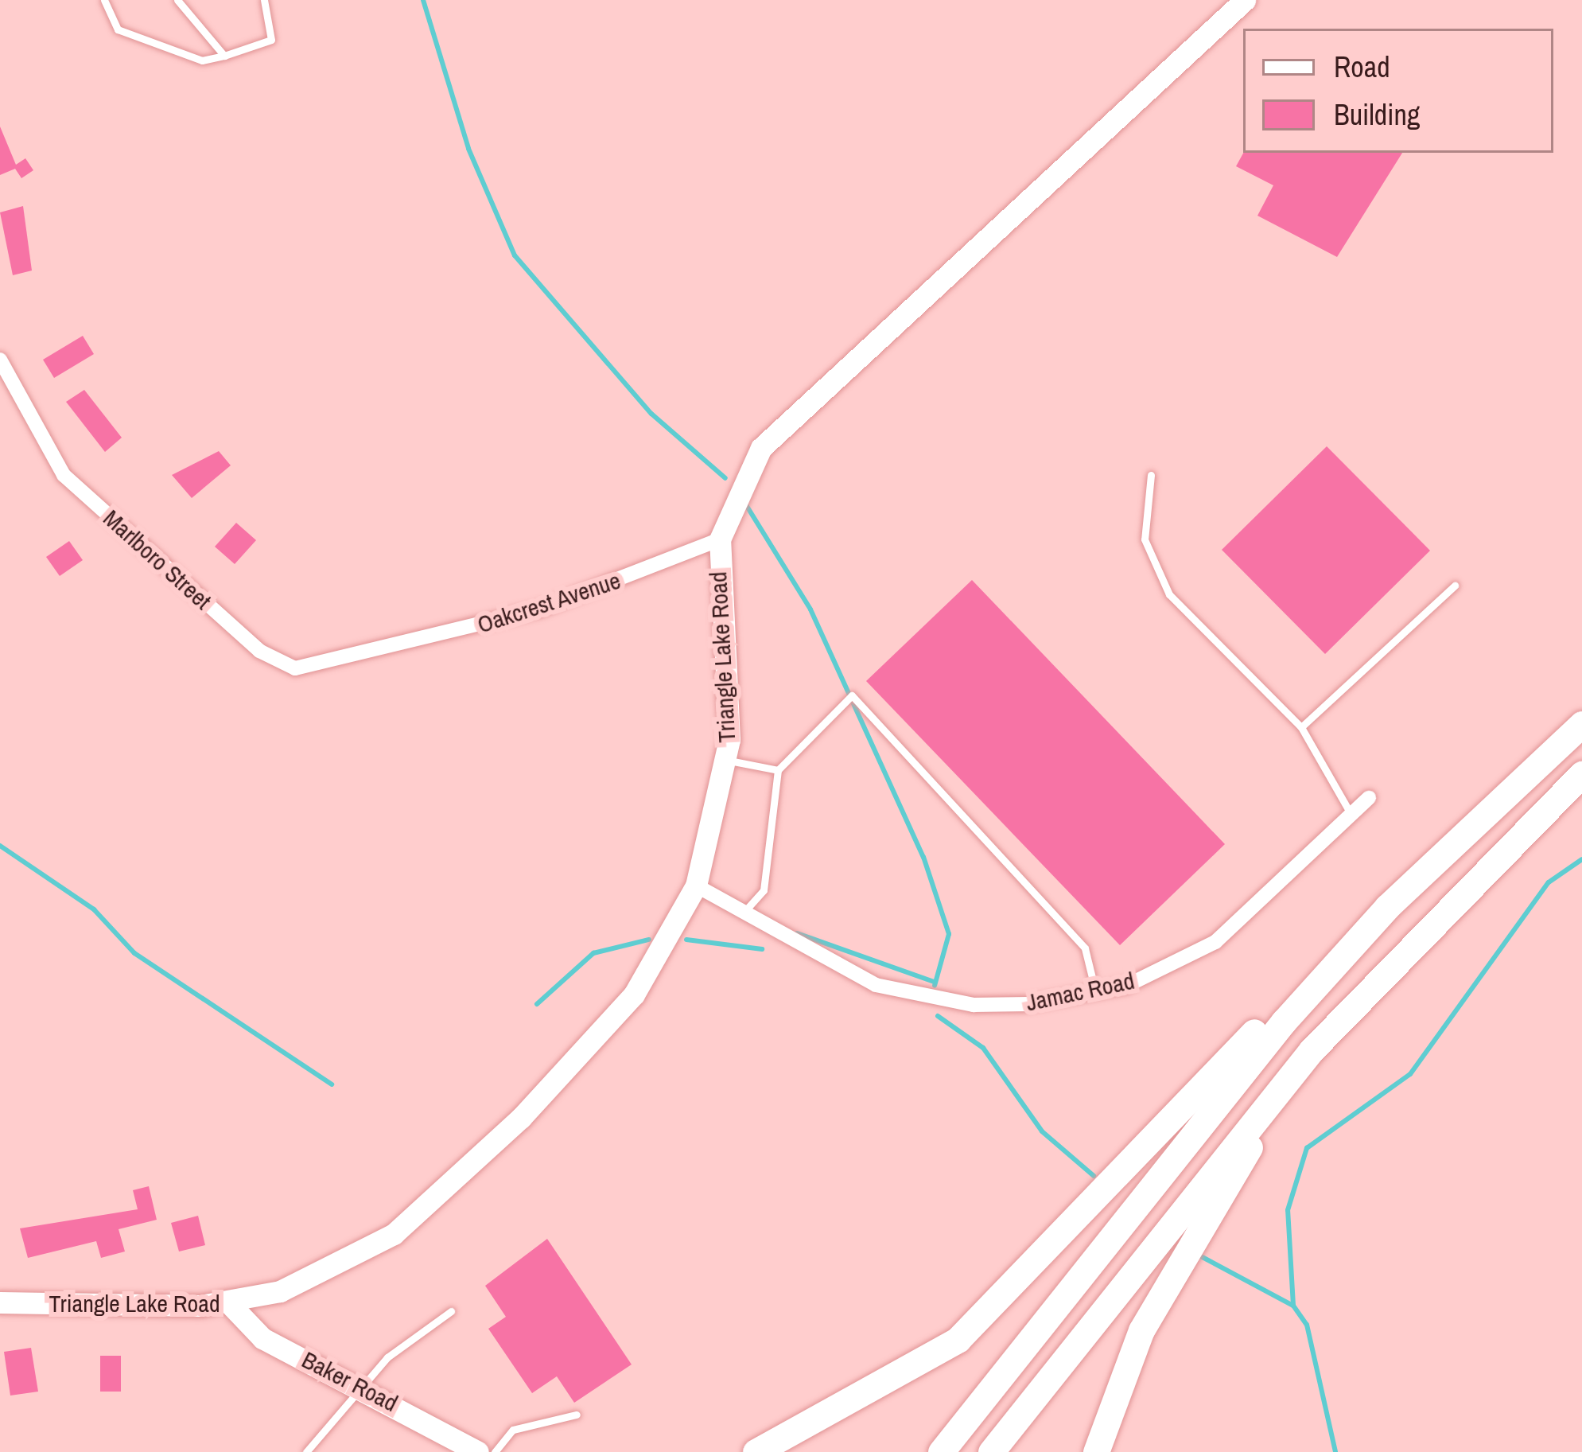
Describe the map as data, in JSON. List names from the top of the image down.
{
  "streets": {
    "street": [
      "Marlboro Street",
      "Oakcrest Avenue",
      "Triangle Lake Road",
      "Jamac Road",
      "Baker Road"
    ]
  },
  "crossings": [
    ["Marlboro Street", "Oakcrest Avenue"],
    ["Oakcrest Avenue", "Triangle Lake Road"],
    ["Triangle Lake Road", "Jamac Road"],
    ["Triangle Lake Road", "Baker Road"]
  ],
  "legend": ["Road", "Building"]
}
